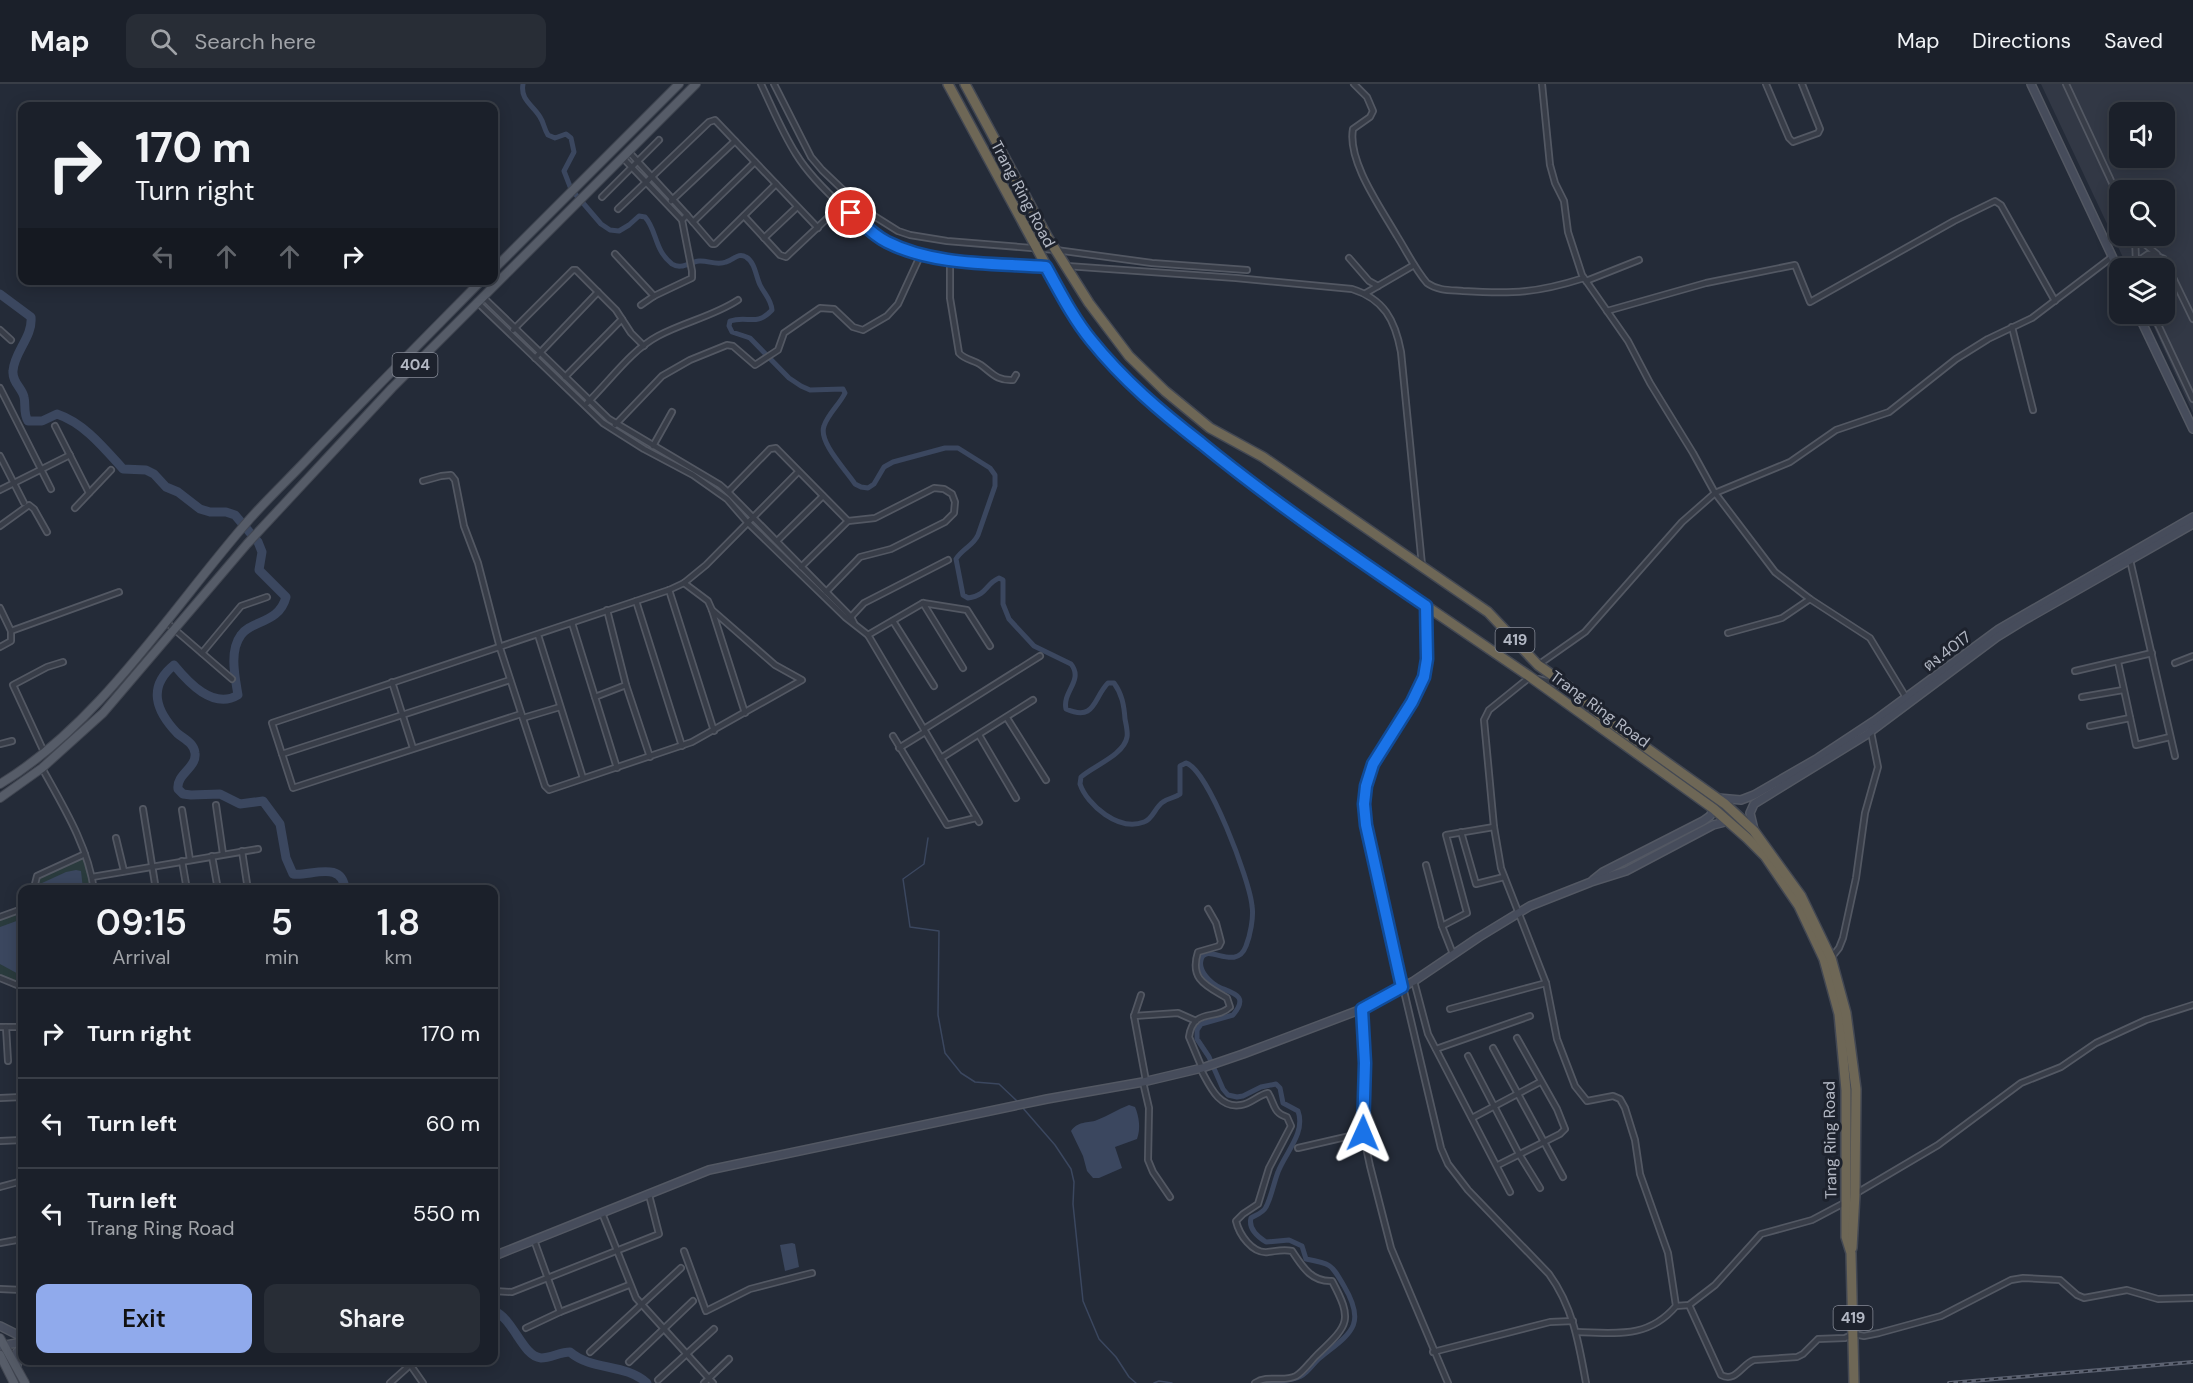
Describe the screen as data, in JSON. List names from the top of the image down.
{
  "streets": {
    "highway": ["Trang Ring Road", "419"],
    "main road": ["404"],
    "street": ["ตง.4017"]
  },
  "crossings": [
    ["Trang Ring Road", "ตง.4017"]
  ],
  "page": {
    "header": "Map",
    "search": "Search here",
    "nav": ["Map", "Directions", "Saved"],
    "turn": ["170 m", "Turn right"],
    "eta": [
      "09:15",
      "Arrival",
      "5",
      "min",
      "1.8",
      "km"
    ],
    "list": [
      {
        "name": "Turn right",
        "value": "170 m"
      },
      {
        "name": "Turn left",
        "value": "60 m"
      },
      {
        "name": "Turn left",
        "note": "Trang Ring Road",
        "value": "550 m"
      }
    ],
    "buttons": ["Exit", "Share"]
  }
}
